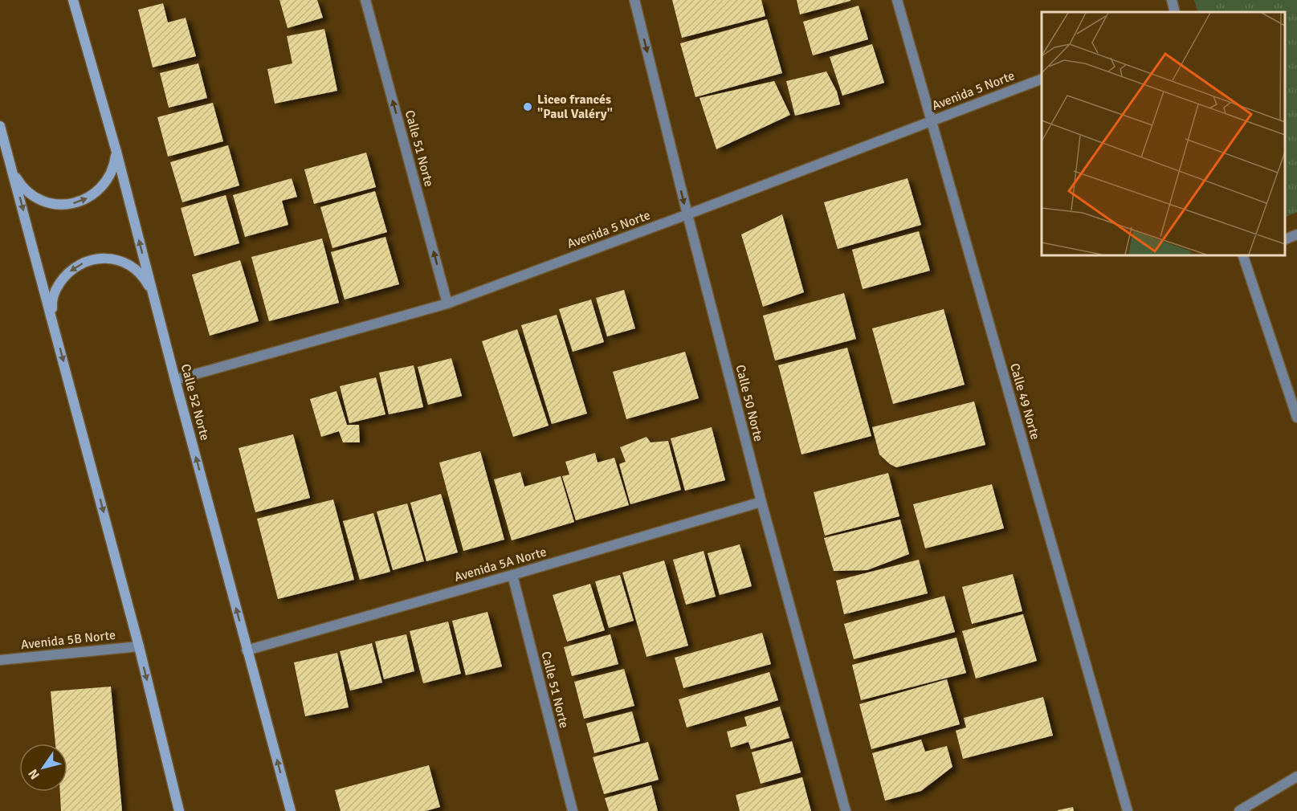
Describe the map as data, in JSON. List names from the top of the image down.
{
  "streets": {
    "main road": ["Calle 52 Norte"],
    "street": [
      "Avenida 5 Norte",
      "Calle 51 Norte",
      "Calle 49 Norte",
      "Calle 50 Norte",
      "Avenida 5A Norte",
      "Avenida 5B Norte"
    ]
  },
  "crossings": [
    ["Avenida 5 Norte", "Calle 51 Norte"],
    ["Avenida 5 Norte", "Calle 49 Norte"],
    ["Avenida 5 Norte", "Calle 52 Norte"],
    ["Avenida 5 Norte", "Calle 50 Norte"],
    ["Calle 51 Norte", "Avenida 5A Norte"],
    ["Calle 52 Norte", "Avenida 5A Norte"],
    ["Calle 50 Norte", "Avenida 5A Norte"]
  ],
  "one_way": ["Calle 51 Norte", "Calle 52 Norte"],
  "places": ["Liceo francés \"Paul Valéry\""],
  "north": "bottom left"
}
